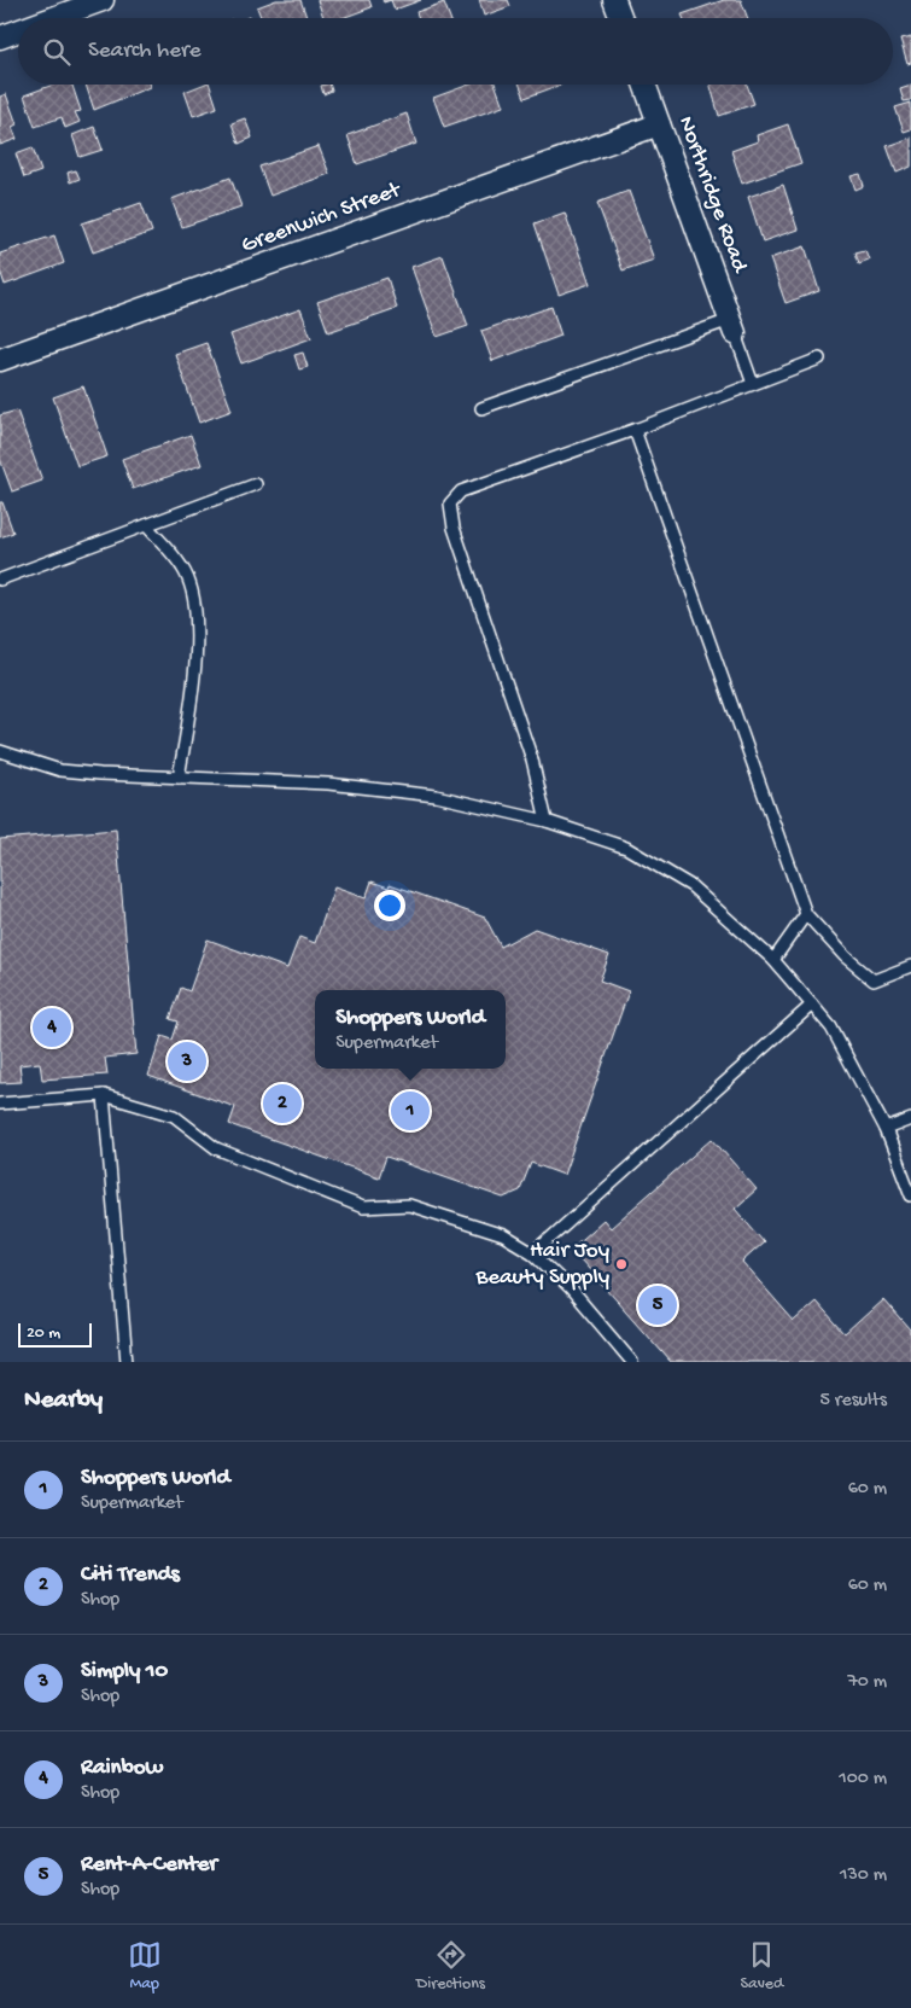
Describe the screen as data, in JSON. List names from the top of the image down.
{
  "streets": {
    "street": ["Northridge Road", "Greenwich Street"]
  },
  "crossings": [
    ["Northridge Road", "Greenwich Street"]
  ],
  "places": ["Hair Joy Beauty Supply"],
  "scale_bar": "20 m",
  "page": {
    "search": "Search here",
    "popup": ["Shoppers World", "Supermarket"],
    "pins": [
      "4",
      "3",
      "2",
      "1",
      "5"
    ],
    "scale": "20 m",
    "heading": ["Nearby", "5 results"],
    "list": [
      {
        "mark": "1",
        "name": "Shoppers World",
        "note": "Supermarket",
        "value": "60 m"
      },
      {
        "mark": "2",
        "name": "Citi Trends",
        "note": "Shop",
        "value": "60 m"
      },
      {
        "mark": "3",
        "name": "Simply 10",
        "note": "Shop",
        "value": "70 m"
      },
      {
        "mark": "4",
        "name": "Rainbow",
        "note": "Shop",
        "value": "100 m"
      },
      {
        "mark": "5",
        "name": "Rent-A-Center",
        "note": "Shop",
        "value": "130 m"
      }
    ],
    "nav": ["Map", "Directions", "Saved"]
  }
}
